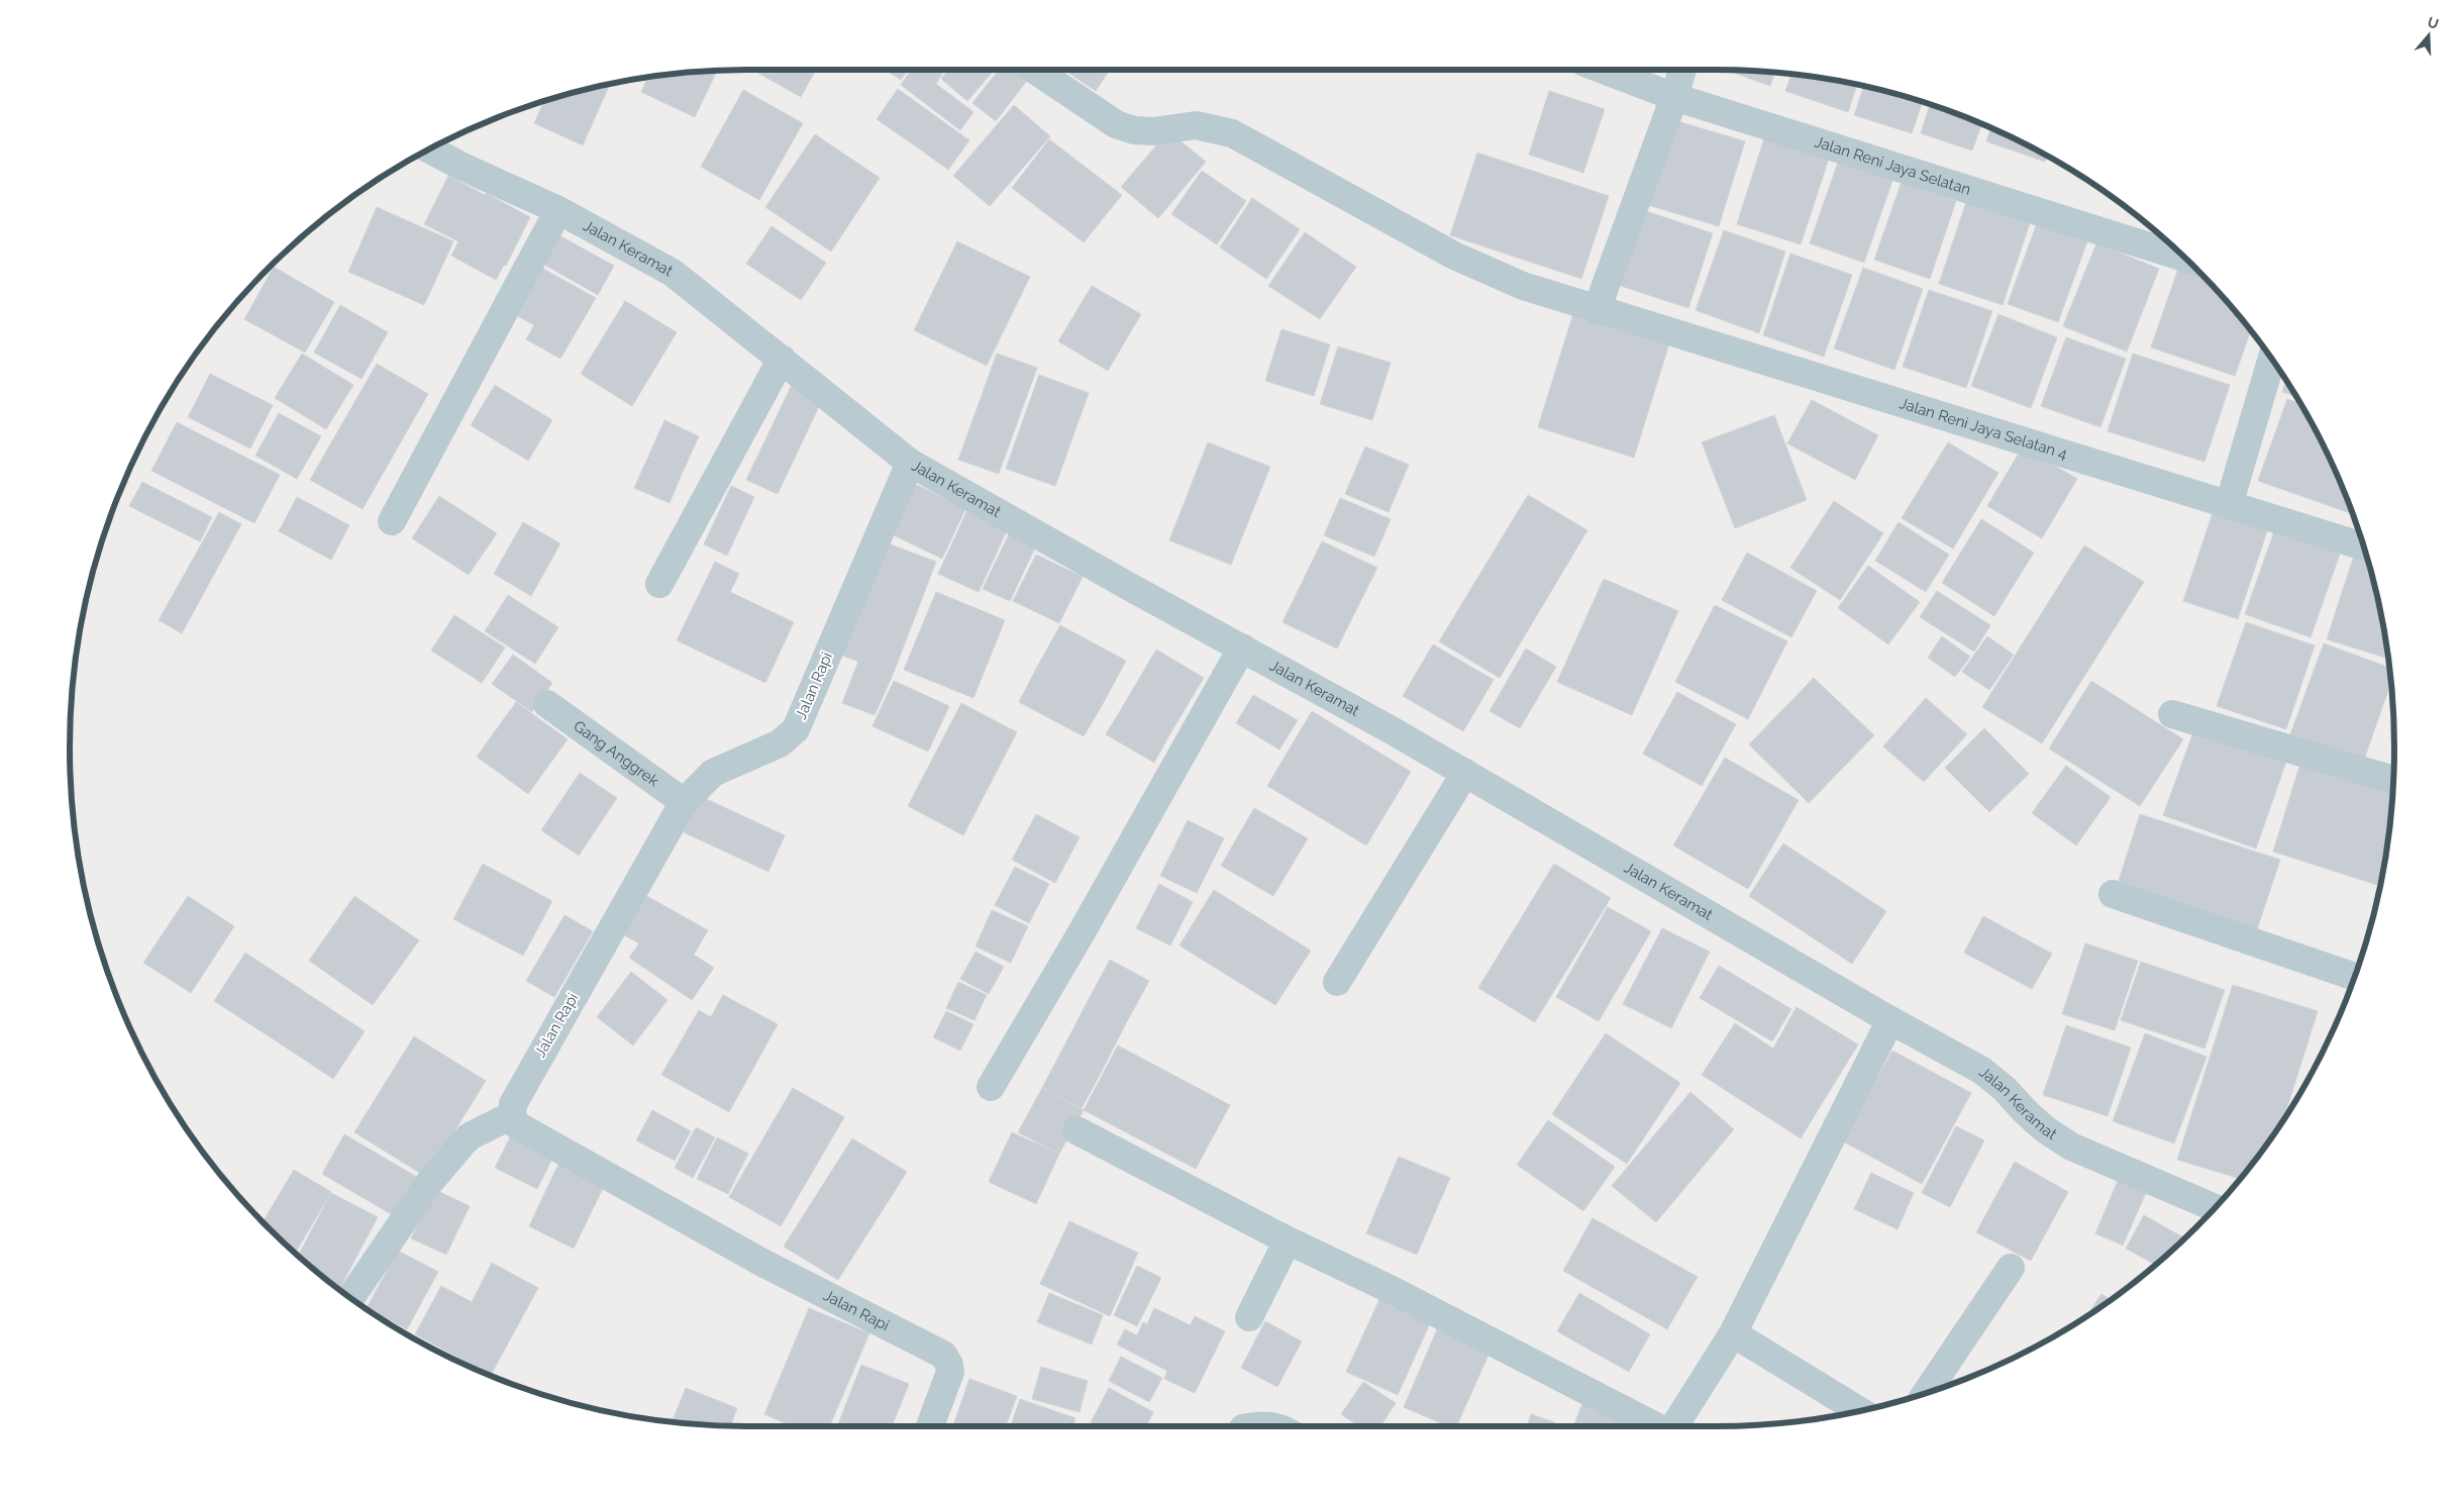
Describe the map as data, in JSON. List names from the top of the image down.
{
  "streets": {
    "street": [
      "Jalan Reni Jaya Selatan",
      "Jalan Keramat",
      "Jalan Reni Jaya Selatan 4",
      "Jalan Rapi",
      "Gang Anggrek"
    ]
  },
  "crossings": [
    ["Jalan Keramat", "Jalan Rapi"],
    ["Jalan Rapi", "Gang Anggrek"]
  ],
  "north": "top"
}
